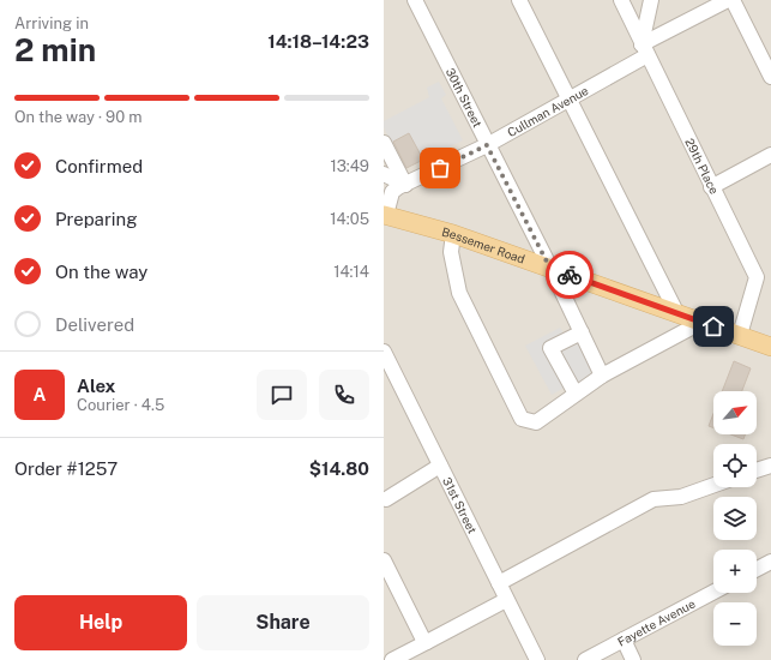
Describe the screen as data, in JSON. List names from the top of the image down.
{
  "streets": {
    "main road": ["Bessemer Road"],
    "street": [
      "30th Street",
      "Cullman Avenue",
      "29th Place",
      "31st Street",
      "Fayette Avenue"
    ]
  },
  "crossings": [
    ["30th Street", "Cullman Avenue"],
    ["30th Street", "Bessemer Road"],
    ["Cullman Avenue", "29th Place"],
    ["Cullman Avenue", "Bessemer Road"],
    ["29th Place", "Bessemer Road"]
  ],
  "north": "top right",
  "page": {
    "heading": ["2 min", "Arriving in", "14:18–14:23"],
    "panel": [
      "Alex",
      "Courier · 4.5",
      "Order #1257",
      "$14.80"
    ],
    "bar": "On the way · 90 m",
    "list": [
      ["Confirmed", "13:49"],
      ["Preparing", "14:05"],
      ["On the way", "14:14"],
      "Delivered"
    ],
    "round": "A",
    "map_buttons": ["+", "−"],
    "buttons": ["Help", "Share"]
  }
}
